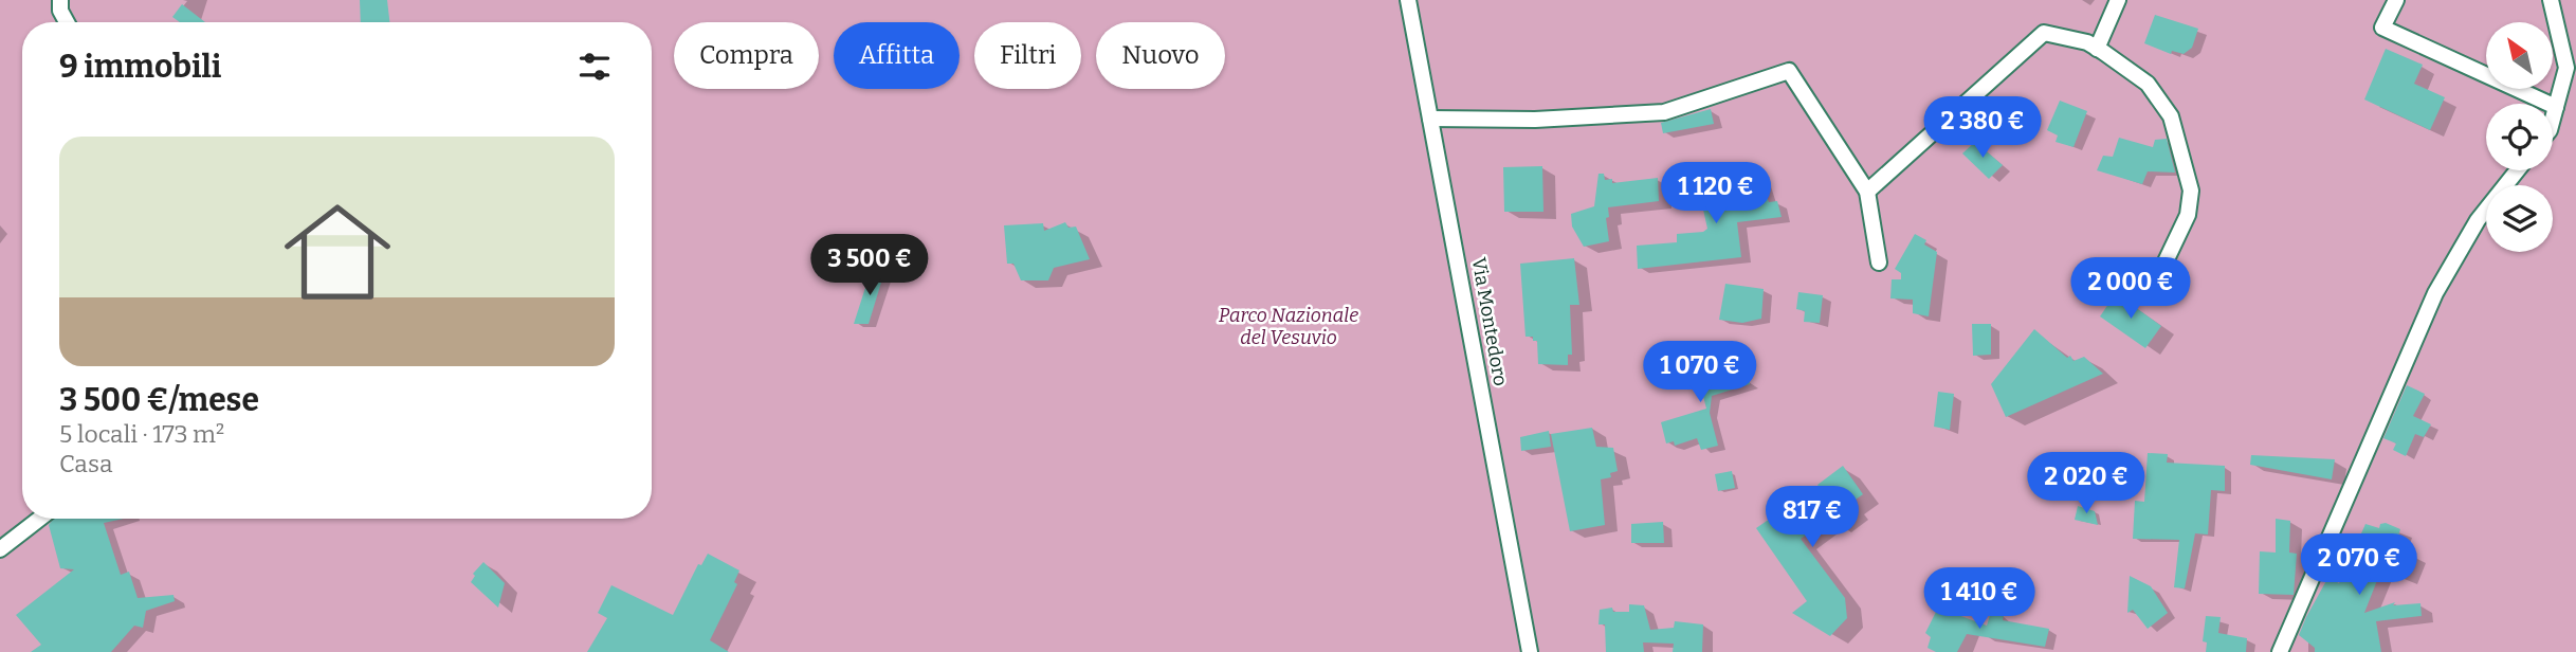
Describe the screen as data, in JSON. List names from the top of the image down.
{
  "streets": {
    "street": ["Via Montedoro"]
  },
  "parks": ["Parco Nazionale del Vesuvio"],
  "north": "top left",
  "page": {
    "chip": [
      "Compra",
      "Affitta",
      "Filtri",
      "Nuovo"
    ],
    "heading": "9 immobili",
    "price": [
      "2 380 €",
      "1 120 €",
      "3 500 €",
      "2 000 €",
      "1 070 €",
      "2 020 €",
      "817 €",
      "2 070 €",
      "1 410 €"
    ],
    "list": [
      {
        "name": "3 500 €/mese",
        "note": "5 locali · 173 m² · Casa"
      }
    ]
  }
}
